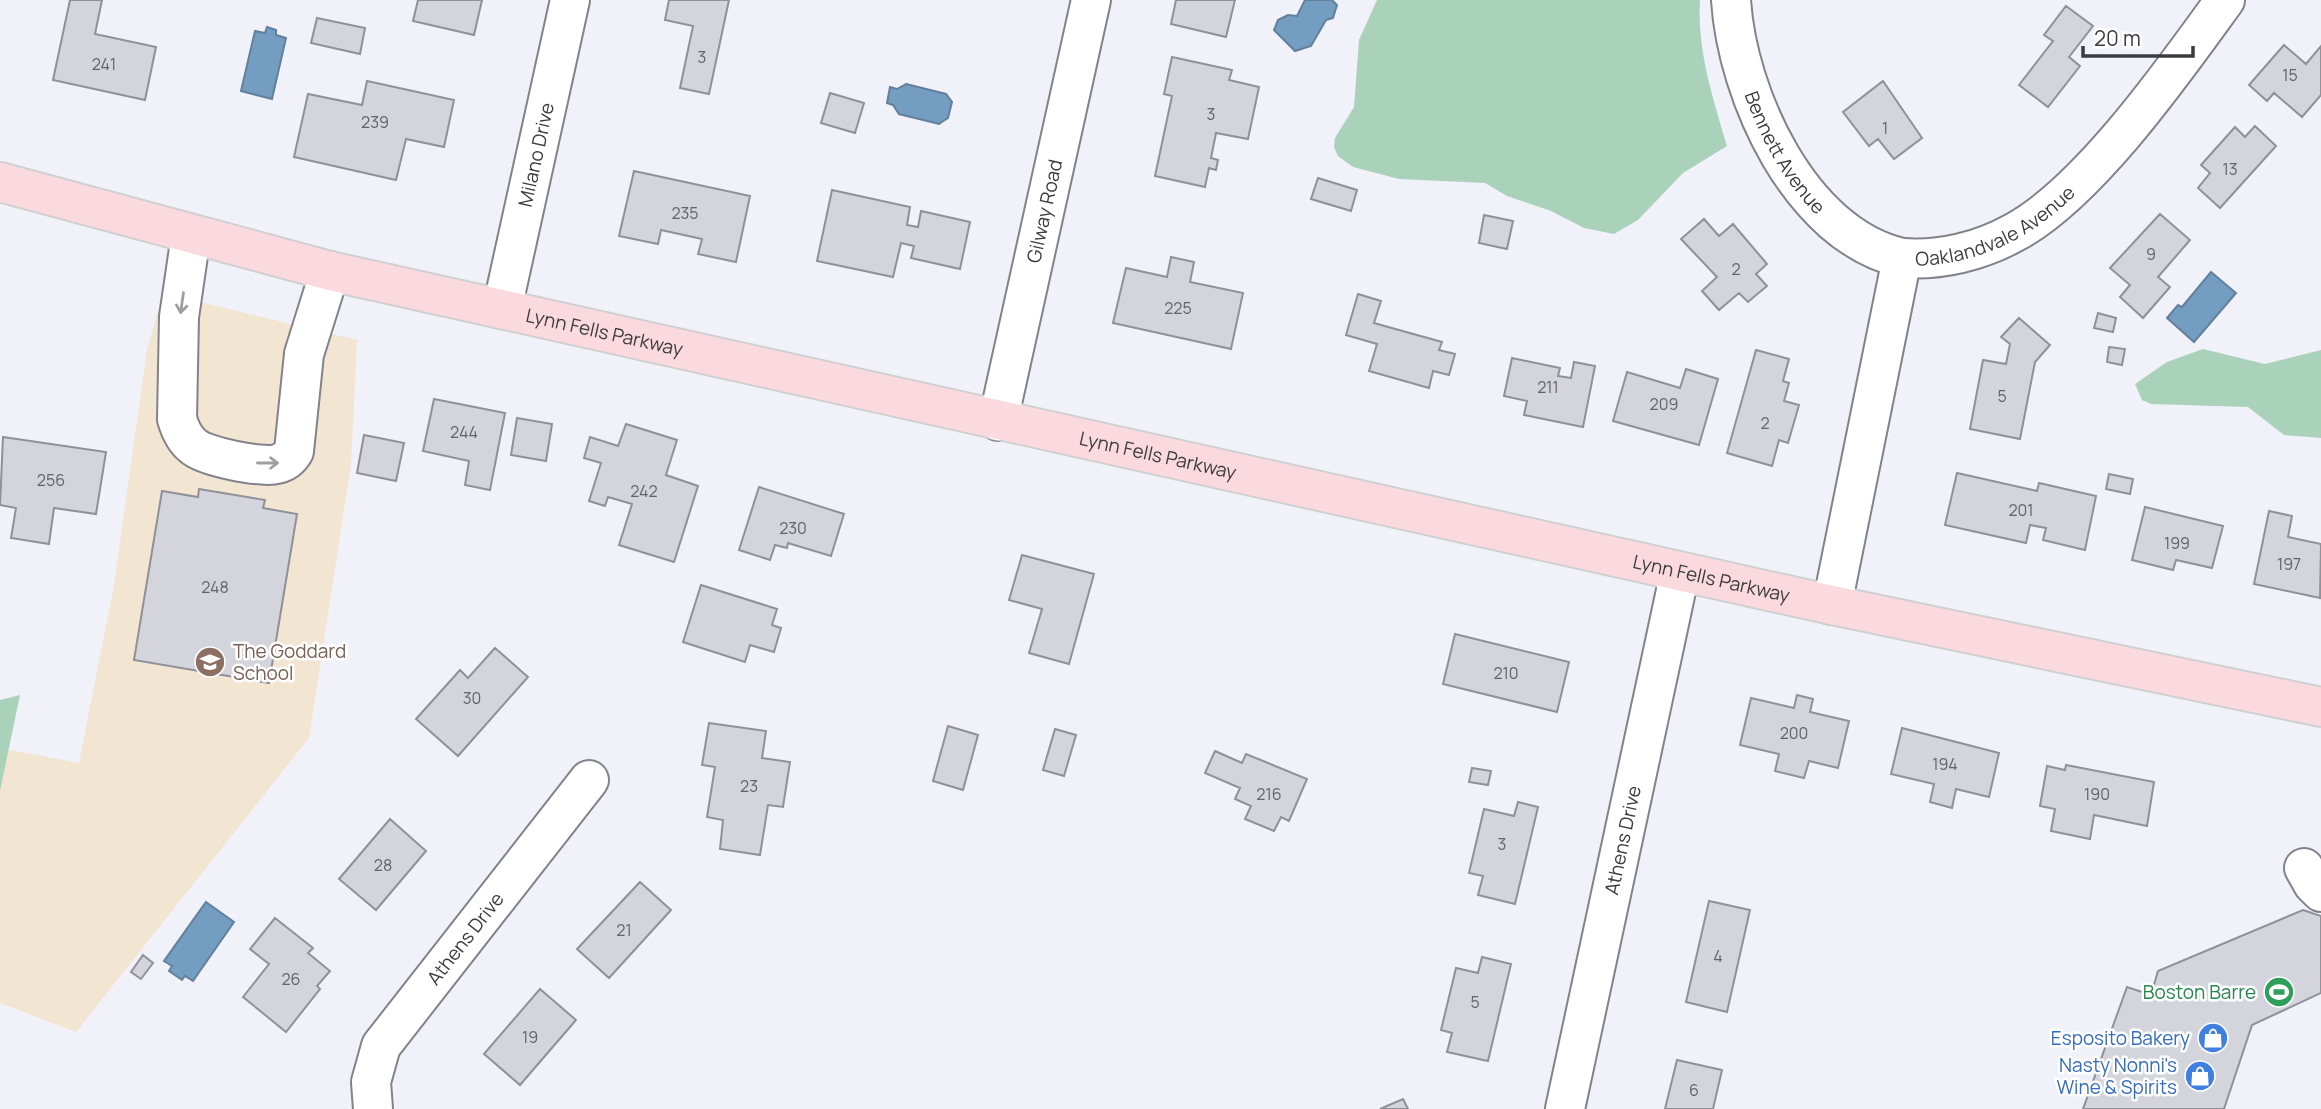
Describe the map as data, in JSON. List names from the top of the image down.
{
  "streets": {
    "main road": ["Lynn Fells Parkway"],
    "street": [
      "Bennett Avenue",
      "Milano Drive",
      "Gilway Road",
      "Oaklandvale Avenue",
      "Athens Drive"
    ]
  },
  "crossings": [
    ["Bennett Avenue", "Oaklandvale Avenue"],
    ["Milano Drive", "Lynn Fells Parkway"],
    ["Gilway Road", "Lynn Fells Parkway"],
    ["Oaklandvale Avenue", "Lynn Fells Parkway"],
    ["Lynn Fells Parkway", "Athens Drive"]
  ],
  "places": {
    "school or university": ["The Goddard School"],
    "sports": ["Boston Barre"],
    "shop": ["Esposito Bakery", "Nasty Nonni's Wine & Spirits"]
  },
  "house_numbers": [
    "3",
    "241",
    "15",
    "3",
    "239",
    "1",
    "13",
    "235",
    "9",
    "2",
    "225",
    "211",
    "5",
    "209",
    "2",
    "244",
    "256",
    "242",
    "201",
    "230",
    "199",
    "197",
    "248",
    "210",
    "30",
    "200",
    "194",
    "23",
    "216",
    "190",
    "3",
    "28",
    "21",
    "4",
    "26",
    "5",
    "19",
    "6"
  ],
  "scale_bar": "20 m"
}
